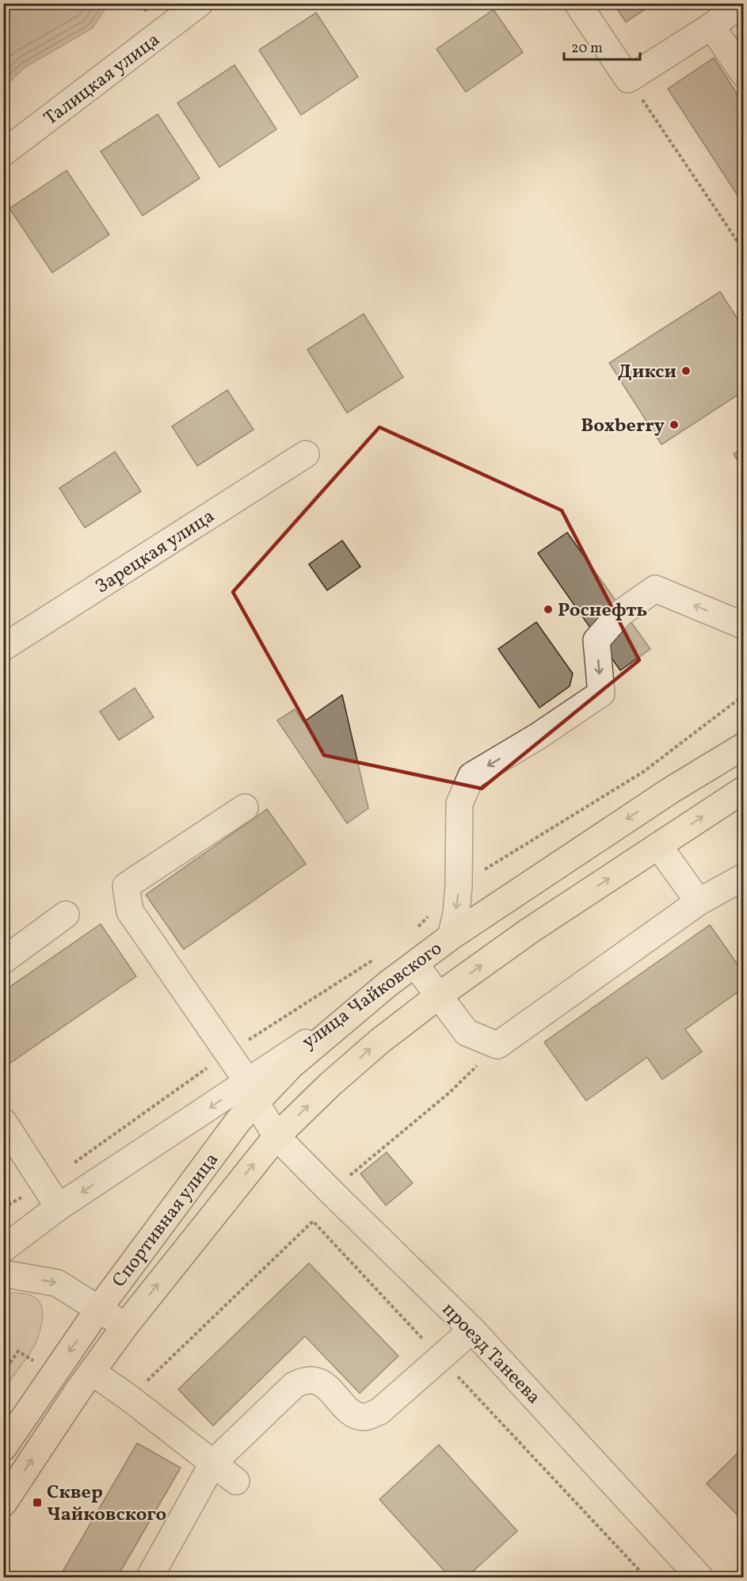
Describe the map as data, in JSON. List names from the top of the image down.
{
  "streets": {
    "highway": ["улица Чайковского", "Спортивная улица"],
    "street": ["Талицкая улица", "Зарецкая улица", "проезд Танеева"]
  },
  "crossings": [
    ["улица Чайковского", "Спортивная улица"],
    ["Спортивная улица", "проезд Танеева"]
  ],
  "places": {
    "other": ["Дикси", "Boxberry", "Роснефть"],
    "transit": ["Сквер Чайковского"]
  },
  "scale_bar": "20 m"
}
